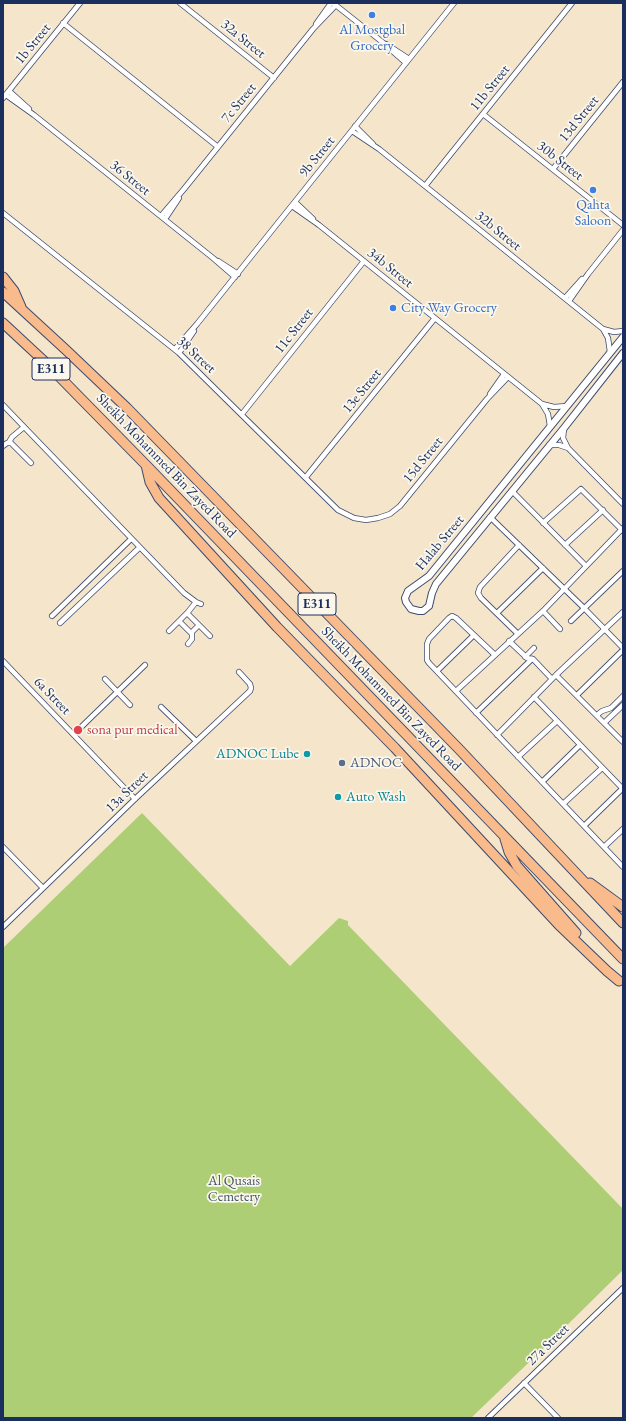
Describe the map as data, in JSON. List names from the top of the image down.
{
  "streets": {
    "highway": ["E311", "Sheikh Mohammed Bin Zayed Road"],
    "street": [
      "32a Street",
      "1b Street",
      "11b Street",
      "7c Street",
      "13d Street",
      "9b Street",
      "30b Street",
      "36 Street",
      "32b Street",
      "34b Street",
      "11c Street",
      "38 Street",
      "13e Street",
      "15d Street",
      "Halab Street",
      "6a Street",
      "13a Street",
      "27a Street"
    ]
  },
  "crossings": [
    ["32a Street", "7c Street"],
    ["1b Street", "36 Street"],
    ["11b Street", "30b Street"],
    ["11b Street", "32b Street"],
    ["7c Street", "36 Street"],
    ["13d Street", "30b Street"],
    ["9b Street", "36 Street"],
    ["9b Street", "32b Street"],
    ["9b Street", "34b Street"],
    ["9b Street", "38 Street"],
    ["34b Street", "11c Street"],
    ["34b Street", "13e Street"],
    ["34b Street", "15d Street"],
    ["34b Street", "Halab Street"],
    ["11c Street", "38 Street"],
    ["38 Street", "13e Street"],
    ["38 Street", "15d Street"],
    ["6a Street", "13a Street"]
  ],
  "parks": ["Al Qusais Cemetery"],
  "places": [
    "Al Mostgbal Grocery",
    "Qahta Saloon",
    "City Way Grocery",
    "sona pur medical",
    "ADNOC Lube",
    "ADNOC",
    "Auto Wash"
  ]
}
